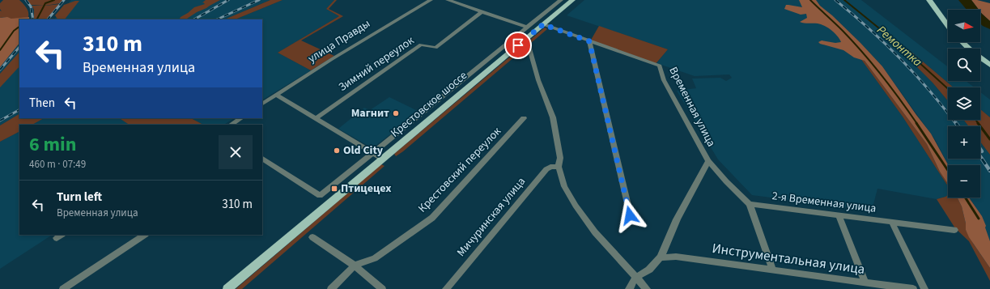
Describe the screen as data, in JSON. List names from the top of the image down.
{
  "streets": {
    "main road": ["Крестовское шоссе"],
    "street": [
      "улица Правды",
      "Зимний переулок",
      "Временная улица",
      "Крестовский переулок",
      "2-я Временная улица",
      "Мичуринская улица",
      "Инструментальная улица"
    ]
  },
  "crossings": [
    ["Крестовское шоссе", "Временная улица"],
    ["Временная улица", "Инструментальная улица"]
  ],
  "water": ["Ремонтка"],
  "places": {
    "other": ["Магнит", "Old City"],
    "transit": ["Птицецех"]
  },
  "north": "right",
  "page": {
    "map_buttons": ["+", "−"],
    "turn": ["310 m", "Временная улица"],
    "then": "Then",
    "heading": ["6 min", "460 m · 07:49"],
    "list": [
      {
        "name": "Turn left",
        "note": "Временная улица",
        "value": "310 m"
      }
    ]
  }
}
